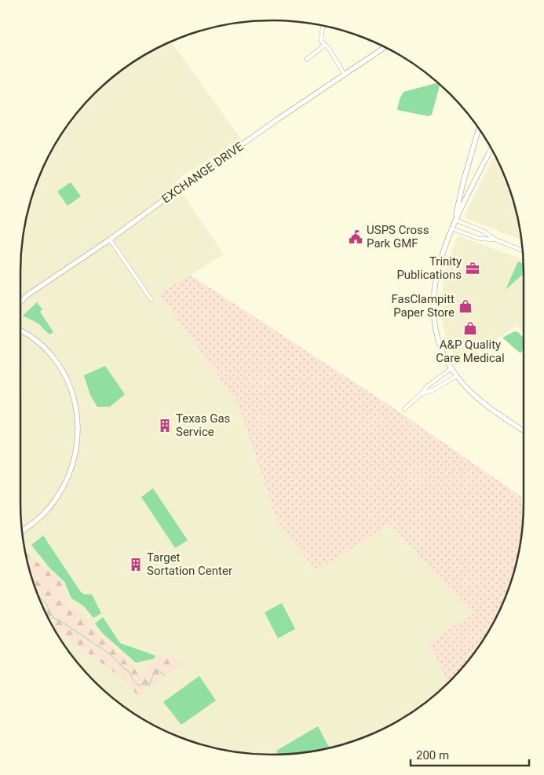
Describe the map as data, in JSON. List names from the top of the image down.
{
  "streets": {
    "street": ["EXCHANGE DRIVE"]
  },
  "places": {
    "public building": ["USPS Cross Park GMF"],
    "office": ["Trinity Publications"],
    "shop": ["FasClampitt Paper Store", "A&P Quality Care Medical"],
    "building": ["Texas Gas Service", "Target Sortation Center"]
  },
  "scale_bar": "200 m"
}
